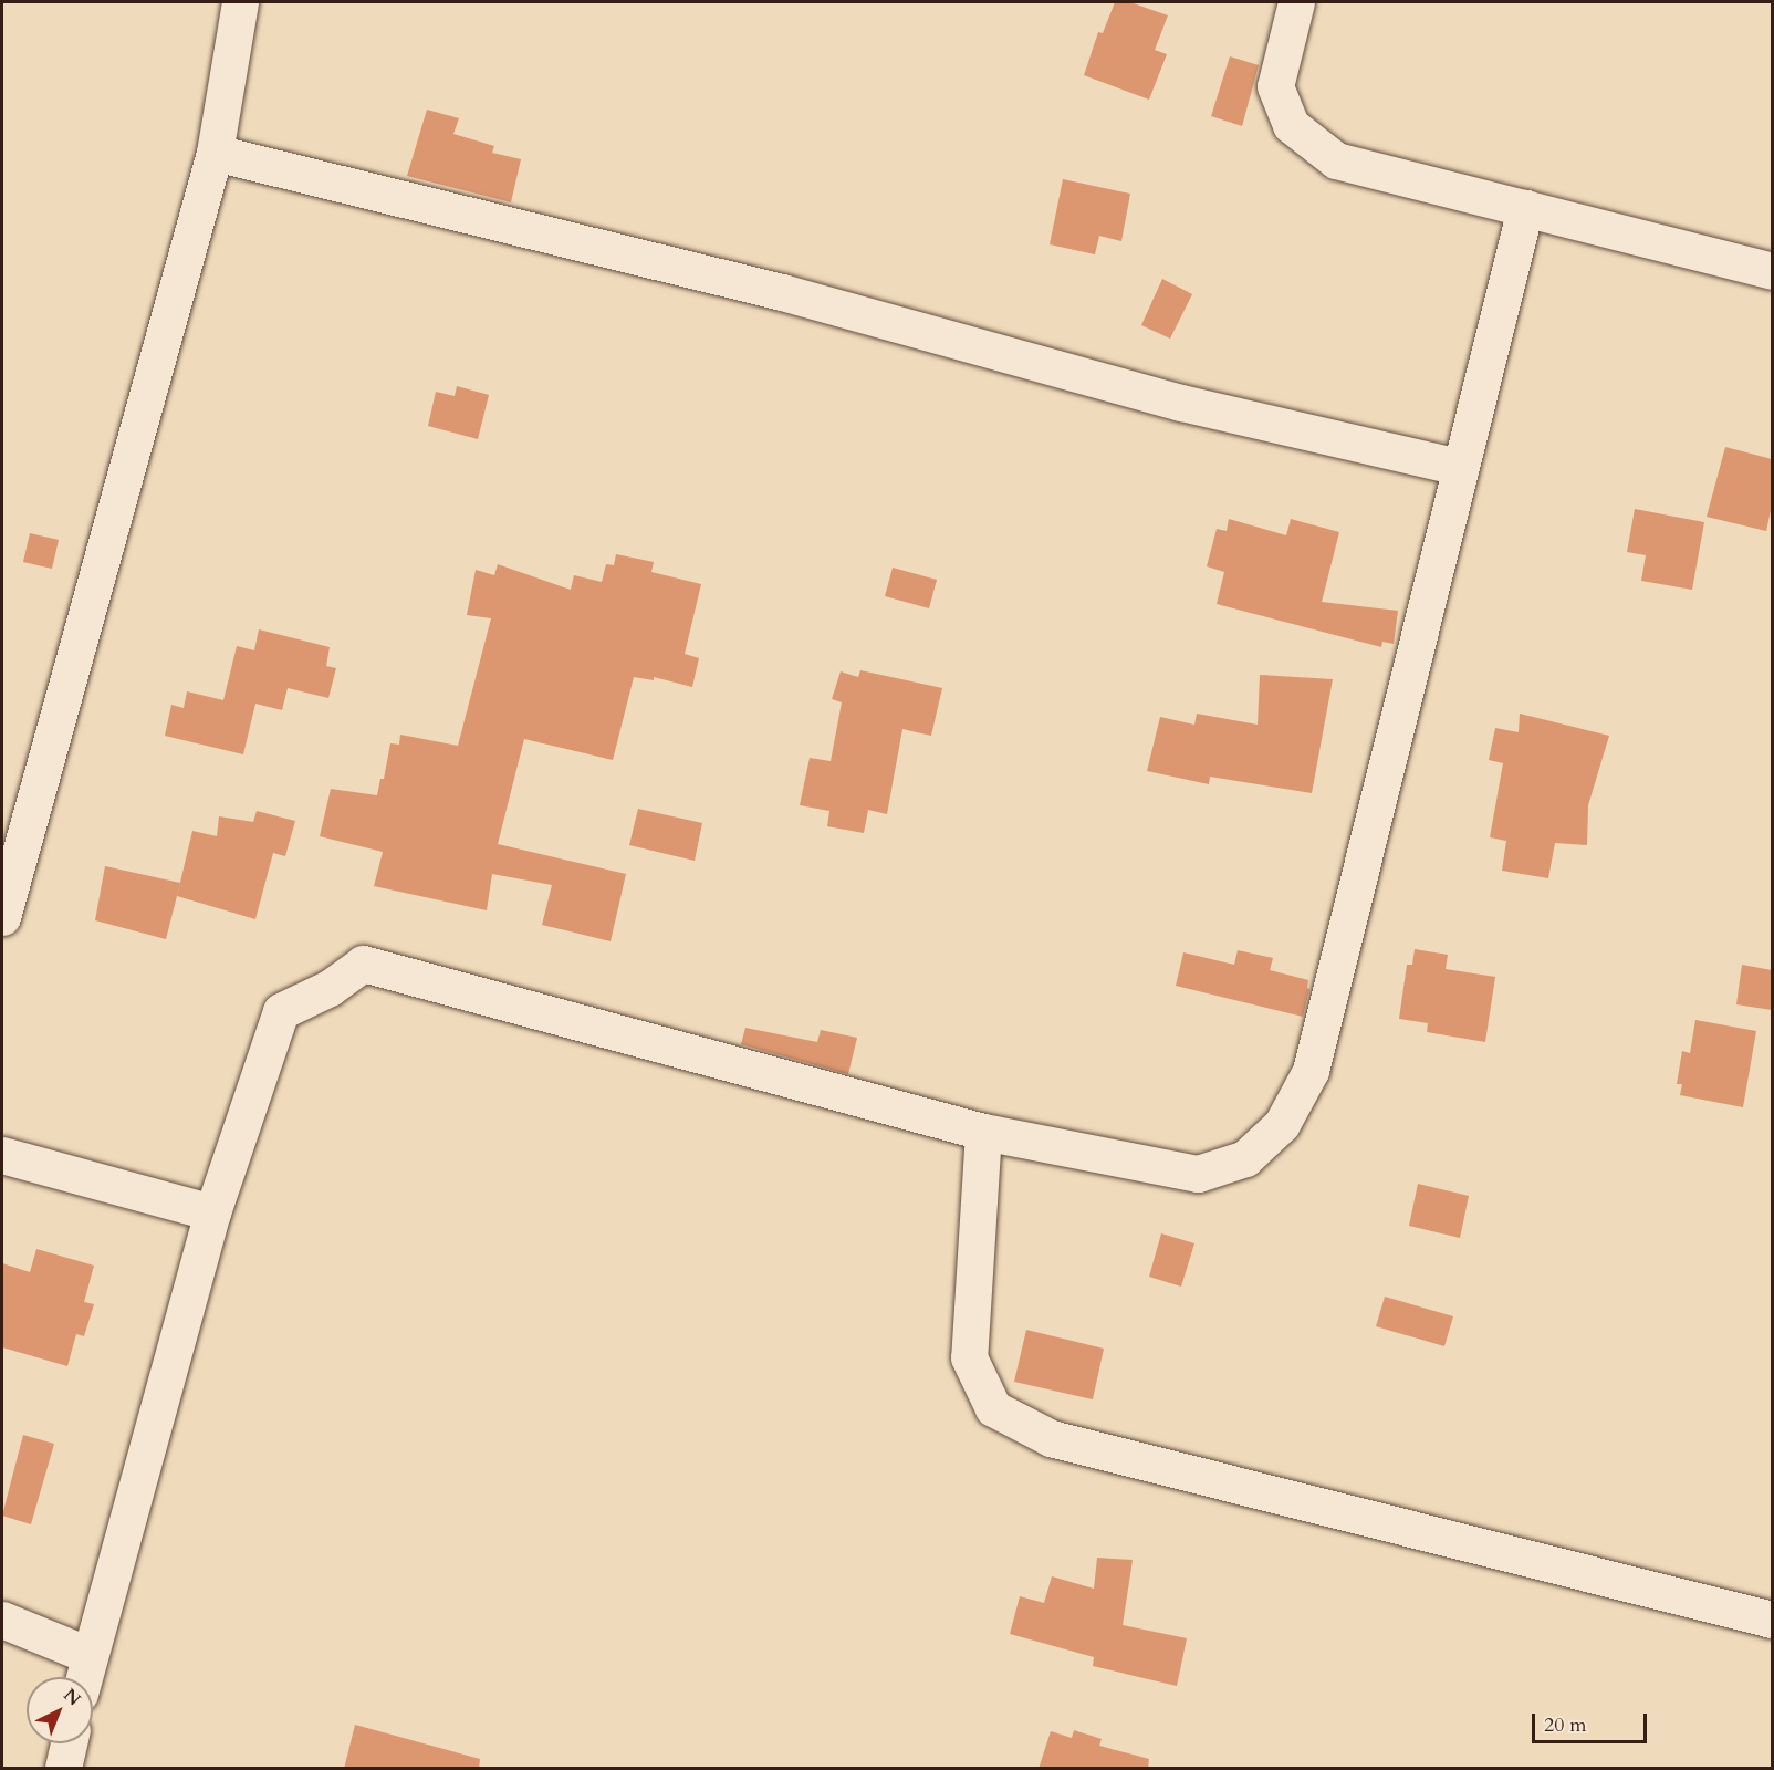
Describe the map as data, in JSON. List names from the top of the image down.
{
  "scale_bar": "20 m",
  "north": "top right"
}
